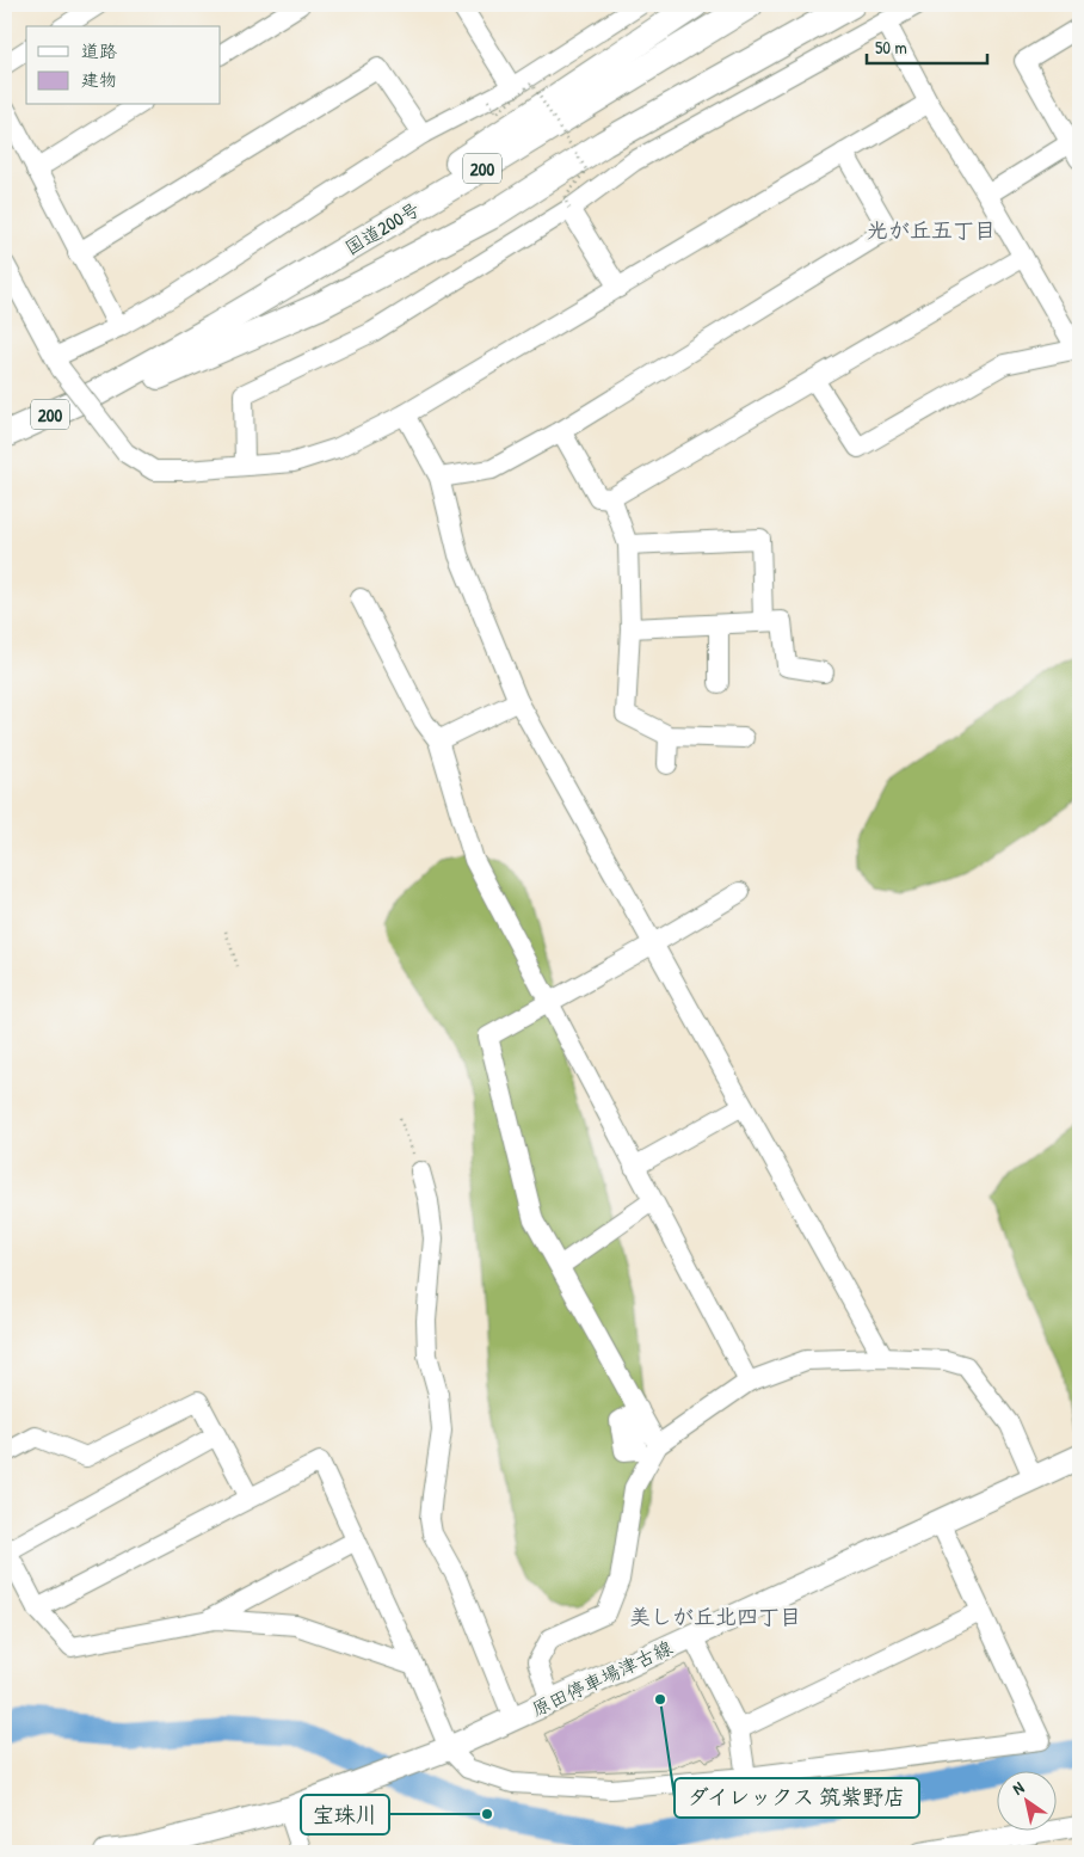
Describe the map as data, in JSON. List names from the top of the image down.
{
  "streets": {
    "highway": ["200", "国道200号"],
    "main road": ["原田停車場津古線"]
  },
  "districts": ["光が丘五丁目", "美しが丘北四丁目"],
  "places": ["ダイレックス 筑紫野店", "宝珠川"],
  "legend": ["道路", "建物"],
  "scale_bar": "50 m",
  "north": "top left"
}
